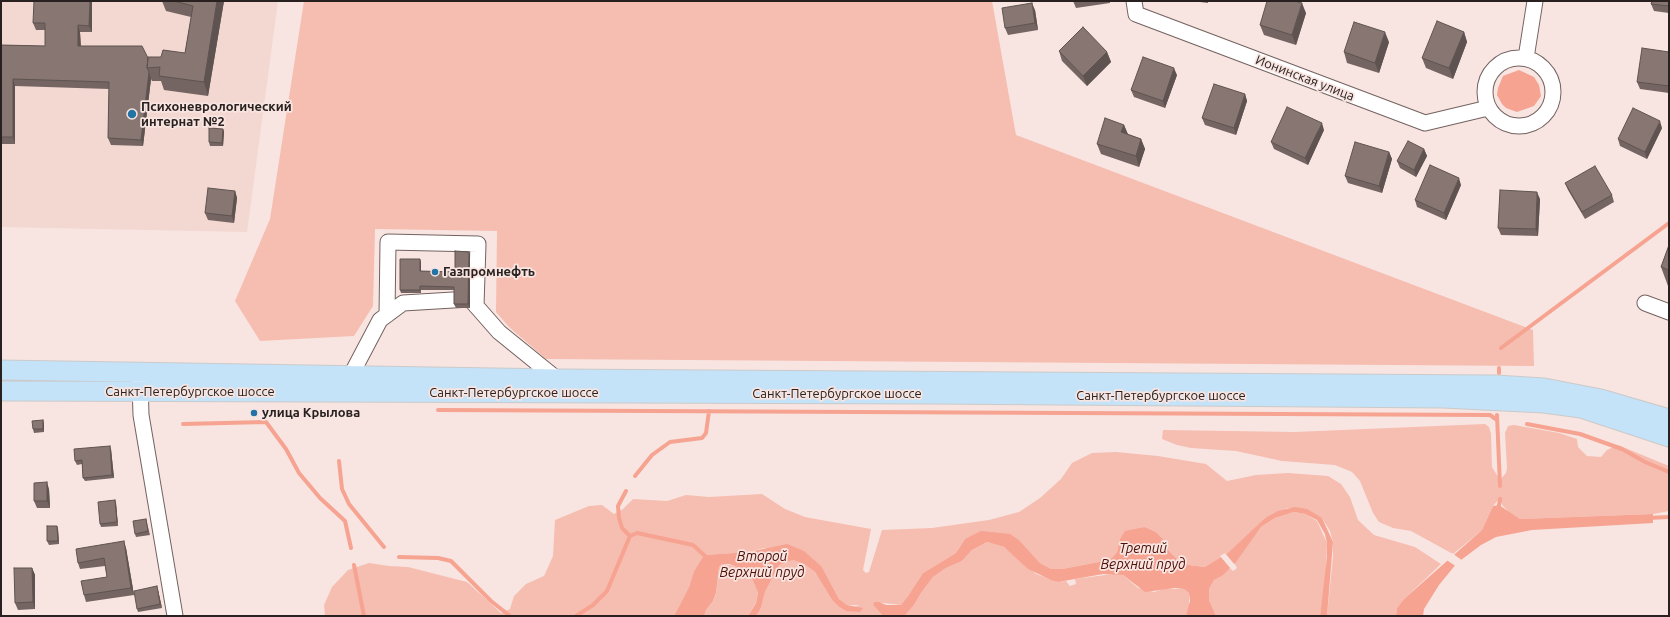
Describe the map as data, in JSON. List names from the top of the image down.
{
  "streets": {
    "main road": ["Санкт-Петербургское шоссе"],
    "street": ["Ионинская улица"]
  },
  "water": ["Третий Верхний пруд", "Второй Верхний пруд"],
  "places": ["Психоневрологический интернат №2", "Газпромнефть", "улица Крылова"]
}
